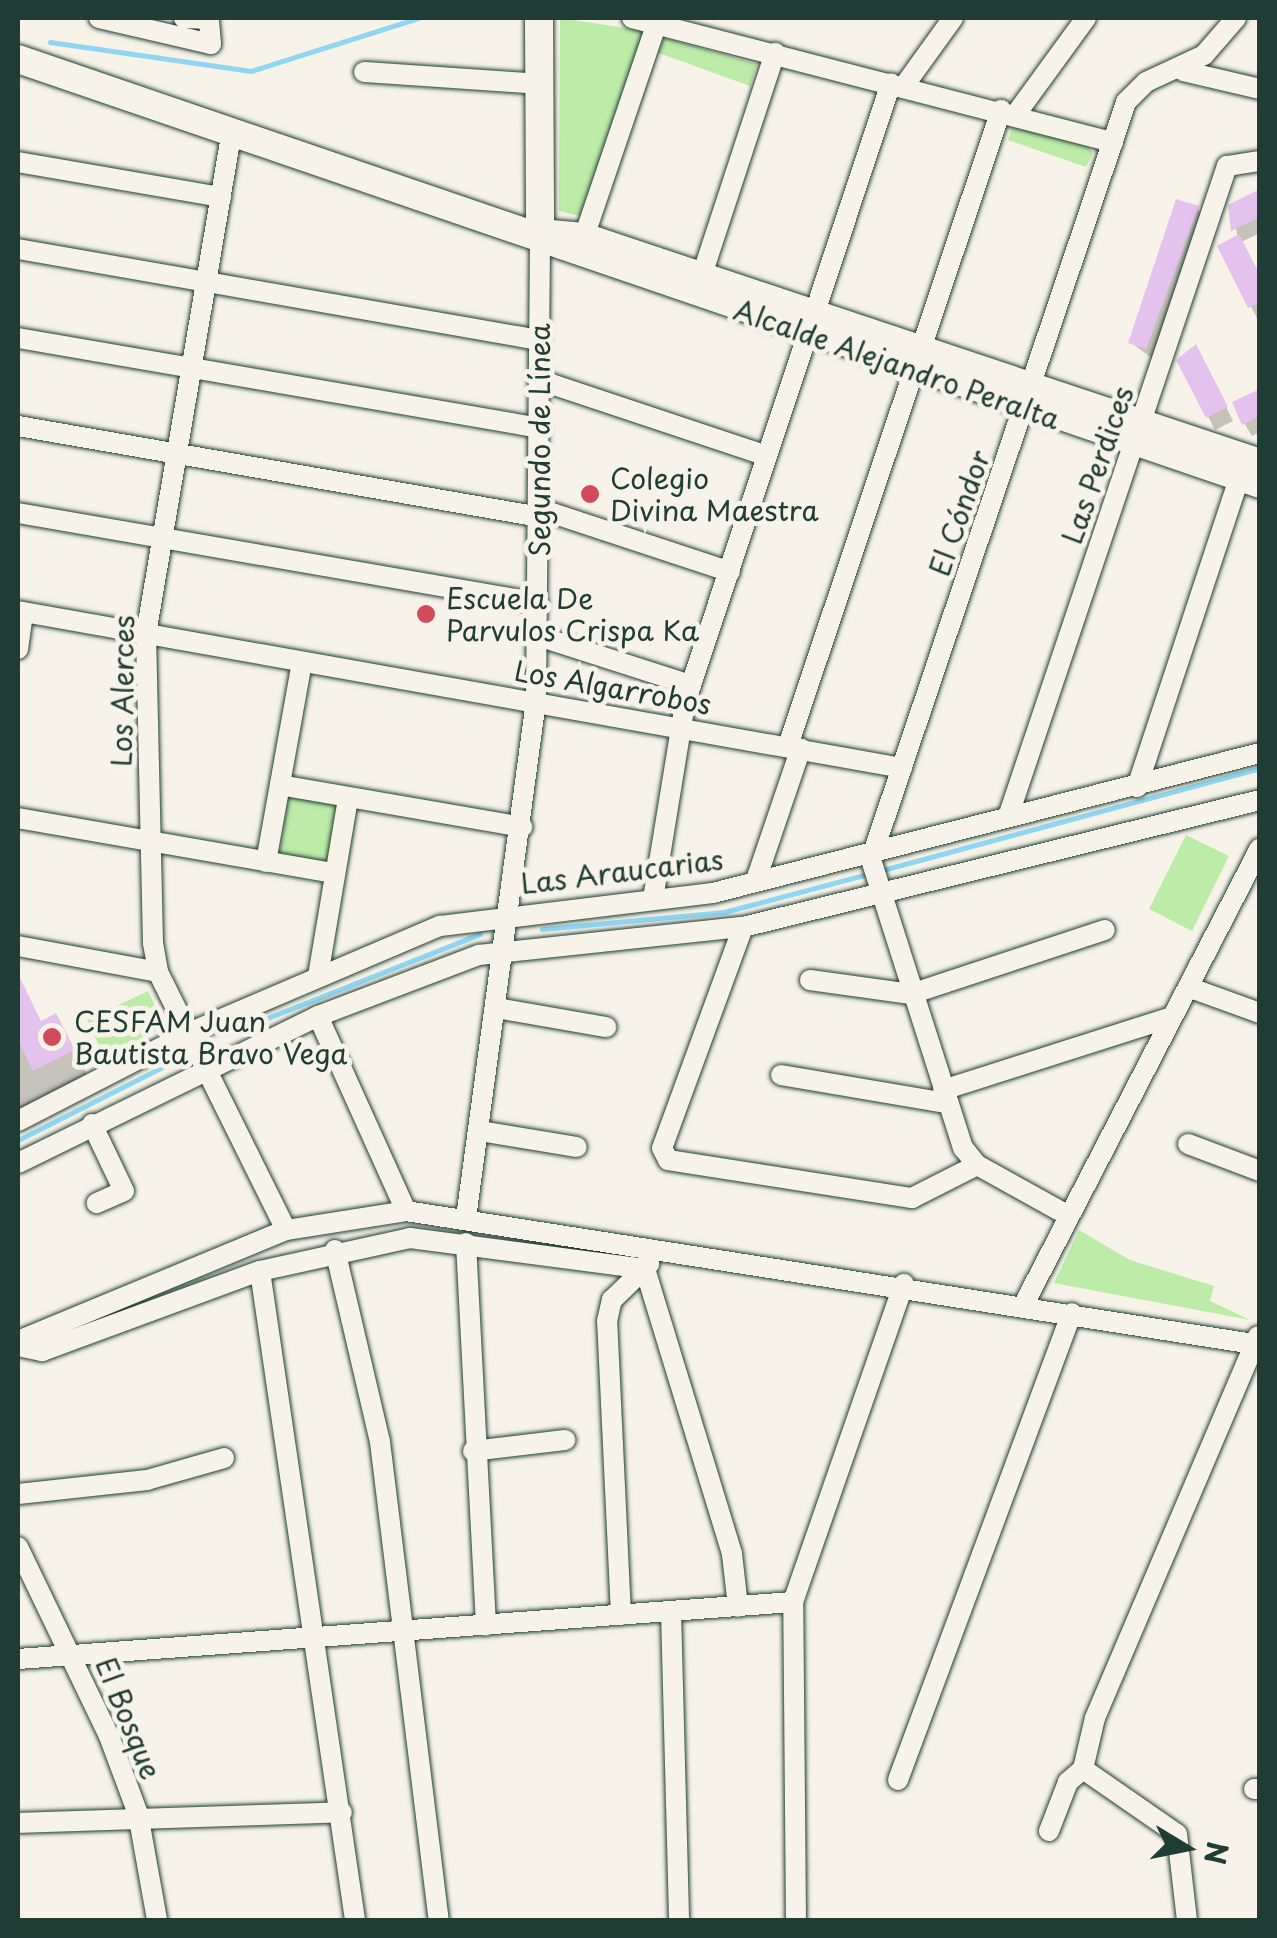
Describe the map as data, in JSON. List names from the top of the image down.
{
  "streets": {
    "main road": ["Alcalde Alejandro Peralta", "Segundo de Línea"],
    "street": [
      "Las Perdices",
      "El Cóndor",
      "Los Algarrobos",
      "Los Alerces",
      "Las Araucarias",
      "El Bosque"
    ]
  },
  "crossings": [
    ["Alcalde Alejandro Peralta", "Segundo de Línea"],
    ["Alcalde Alejandro Peralta", "Las Perdices"],
    ["Alcalde Alejandro Peralta", "El Cóndor"],
    ["Alcalde Alejandro Peralta", "Los Alerces"],
    ["Segundo de Línea", "Los Algarrobos"],
    ["Segundo de Línea", "Las Araucarias"],
    ["Las Perdices", "Las Araucarias"],
    ["El Cóndor", "Los Algarrobos"],
    ["El Cóndor", "Las Araucarias"],
    ["Los Algarrobos", "Los Alerces"],
    ["Los Alerces", "Las Araucarias"]
  ],
  "places": ["Colegio Divina Maestra", "Escuela De Parvulos Crispa Ka", "CESFAM Juan Bautista Bravo Vega"],
  "north": "right"
}
